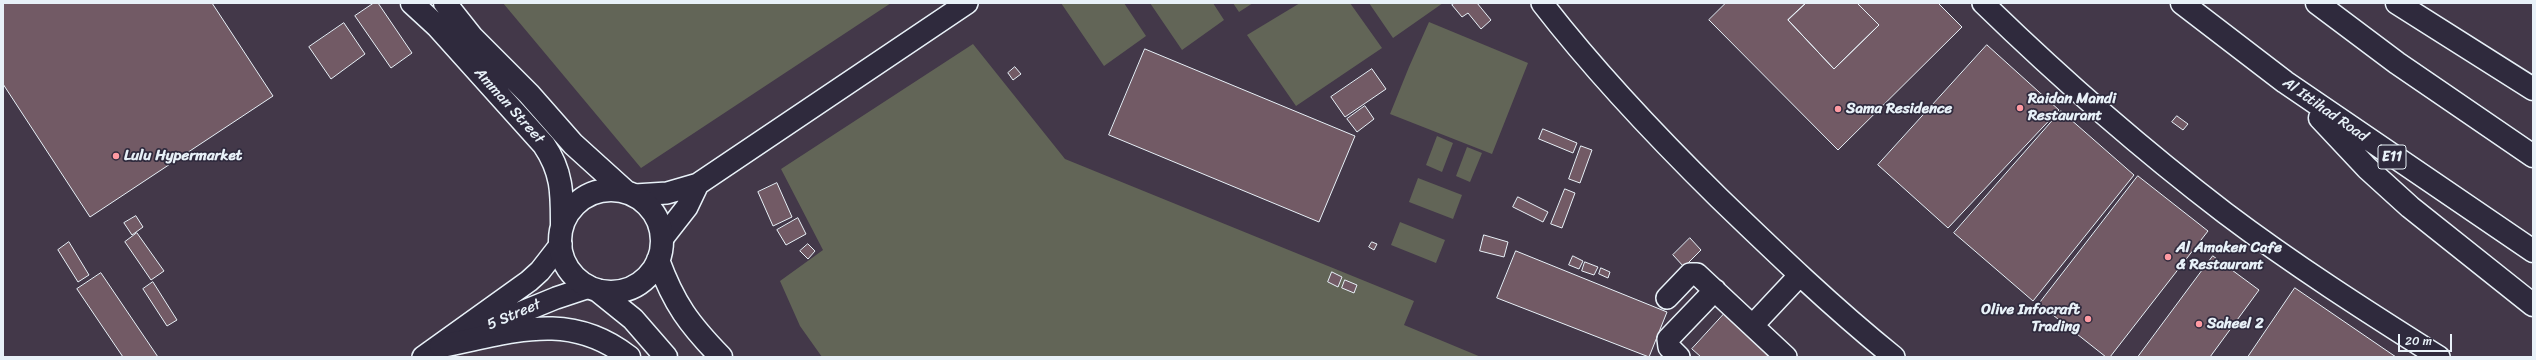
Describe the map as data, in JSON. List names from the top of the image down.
{
  "streets": {
    "main road": ["Amman Street", "Al Ittihad Road", "E11"],
    "street": ["5 Street"]
  },
  "crossings": [
    ["Amman Street", "5 Street"]
  ],
  "places": [
    "Raidan Mandi Restaurant",
    "Sama Residence",
    "Lulu Hypermarket",
    "Al Amaken Cafe & Restaurant",
    "Olive Infocraft Trading",
    "Saheel 2"
  ],
  "scale_bar": "20 m"
}
